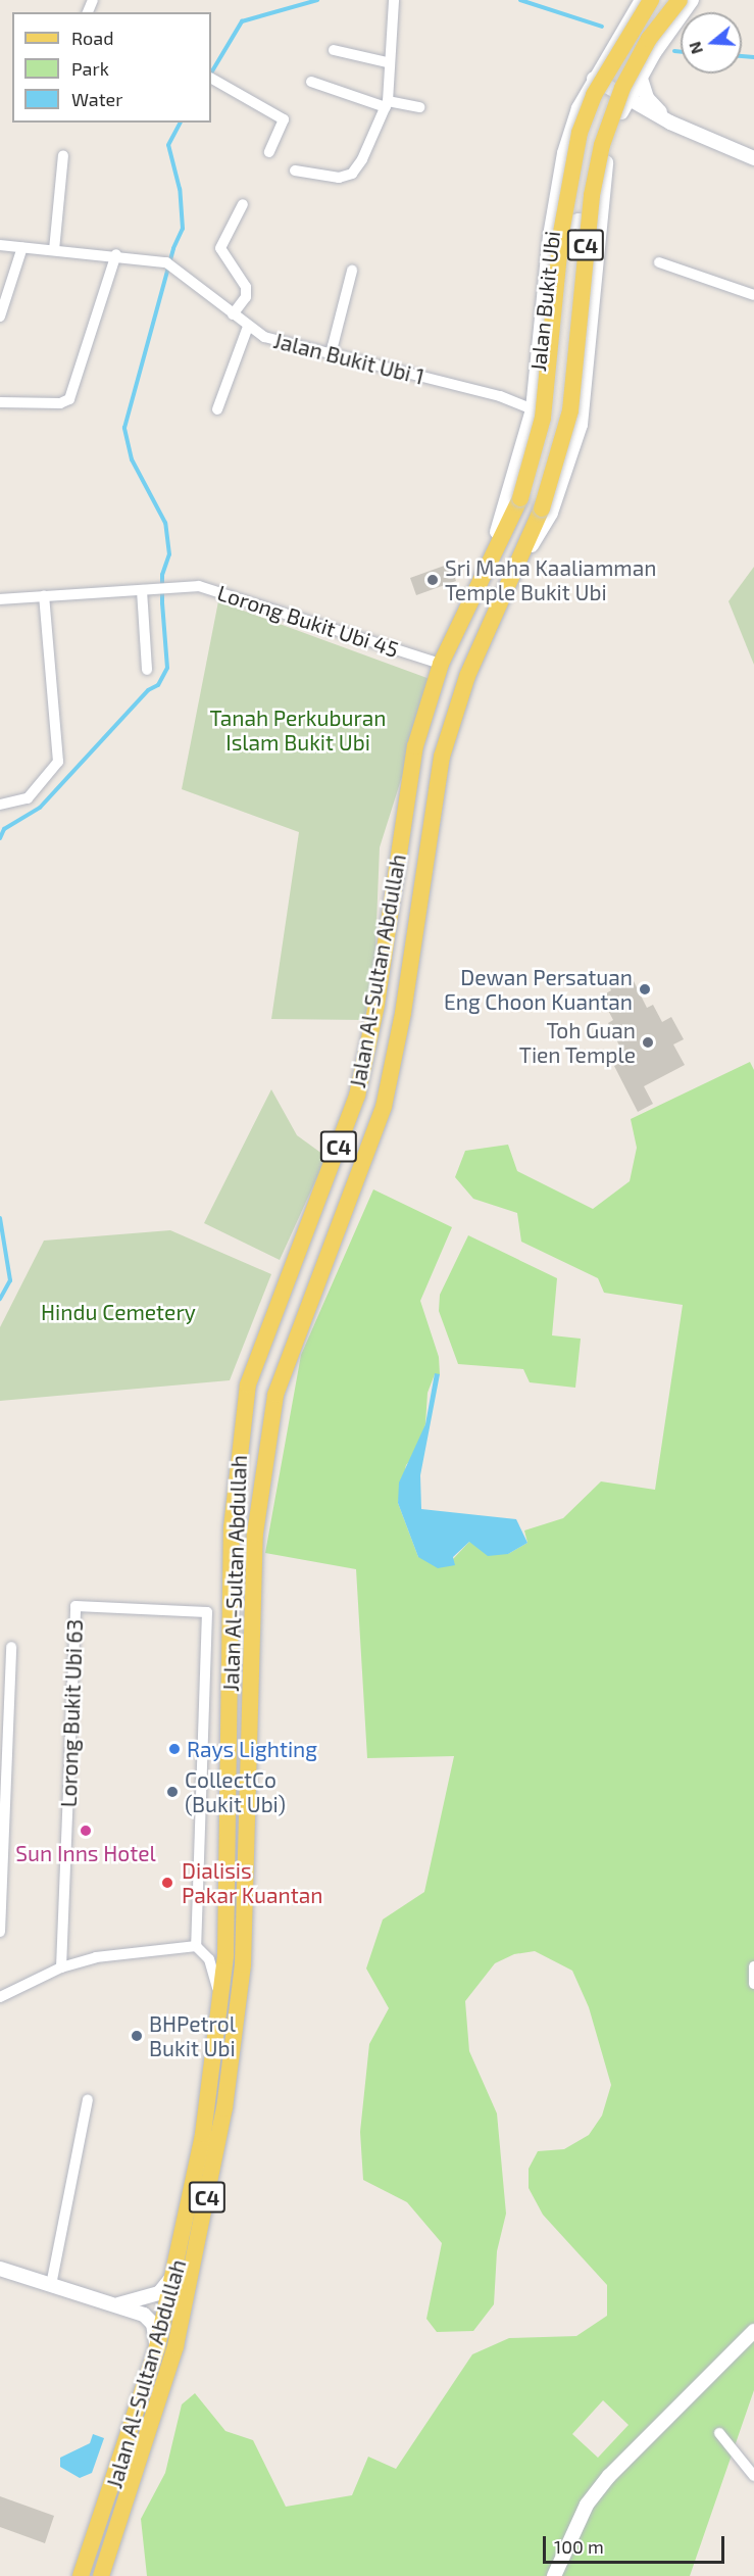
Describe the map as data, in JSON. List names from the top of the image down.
{
  "streets": {
    "main road": ["C4", "Jalan Al-Sultan Abdullah"],
    "street": [
      "Jalan Bukit Ubi",
      "Jalan Bukit Ubi 1",
      "Lorong Bukit Ubi 45",
      "Lorong Bukit Ubi 63"
    ]
  },
  "crossings": [
    ["Jalan Bukit Ubi", "Jalan Bukit Ubi 1"],
    ["Jalan Bukit Ubi", "Jalan Al-Sultan Abdullah"],
    ["Lorong Bukit Ubi 45", "Jalan Al-Sultan Abdullah"]
  ],
  "parks": ["Tanah Perkuburan Islam Bukit Ubi", "Hindu Cemetery"],
  "places": [
    "Sri Maha Kaaliamman Temple Bukit Ubi",
    "Dewan Persatuan Eng Choon Kuantan",
    "Toh Guan Tien Temple",
    "Rays Lighting",
    "CollectCo (Bukit Ubi)",
    "Sun Inns Hotel",
    "Dialisis Pakar Kuantan",
    "BHPetrol Bukit Ubi"
  ],
  "legend": ["Road", "Park", "Water"],
  "scale_bar": "100 m",
  "north": "left"
}
